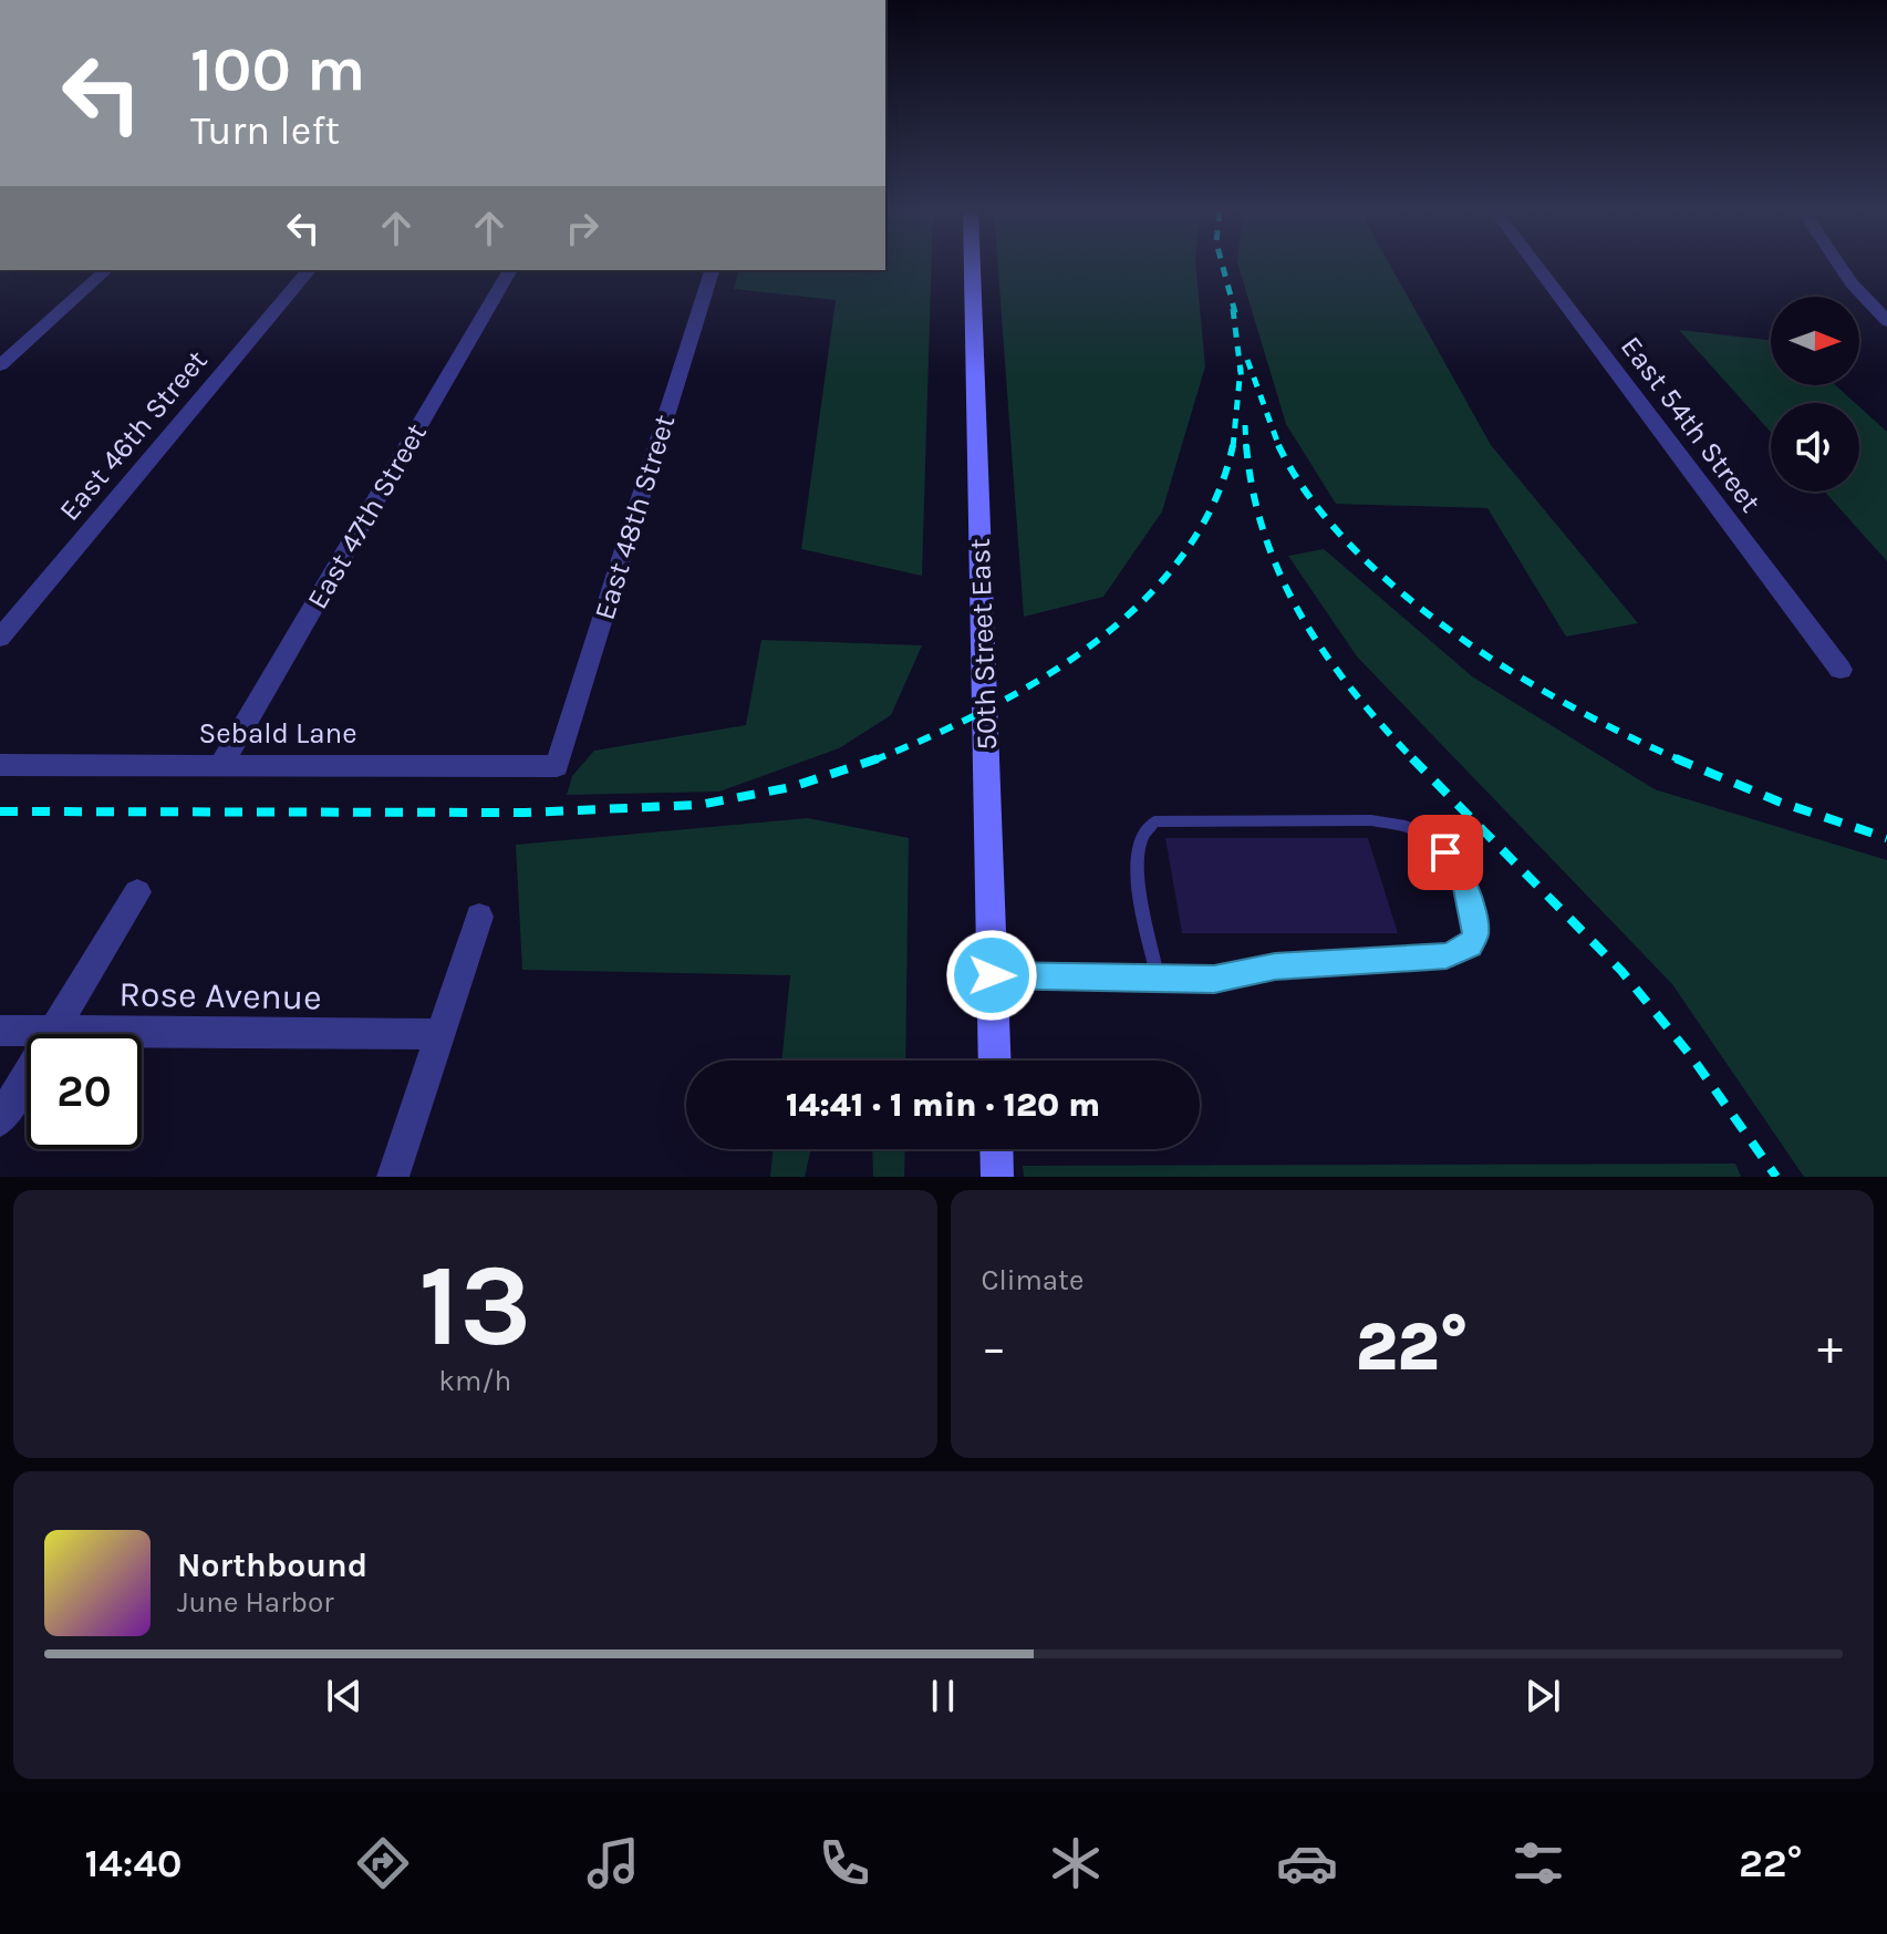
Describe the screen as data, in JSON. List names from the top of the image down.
{
  "streets": {
    "street": [
      "East 54th Street",
      "East 46th Street",
      "East 47th Street",
      "East 48th Street",
      "50th Street East",
      "Sebald Lane",
      "Rose Avenue"
    ]
  },
  "crossings": [
    ["East 47th Street", "Sebald Lane"],
    ["East 48th Street", "Sebald Lane"]
  ],
  "north": "right",
  "page": {
    "turn": ["100 m", "Turn left"],
    "limit": "20",
    "trip": "14:41 · 1 min · 120 m",
    "tile": [
      ["13", "km/h"],
      "Climate"
    ],
    "heat": ["−", "22°", "+"],
    "song": ["Northbound", "June Harbor"],
    "tabs": ["14:40", "22°"]
  }
}
